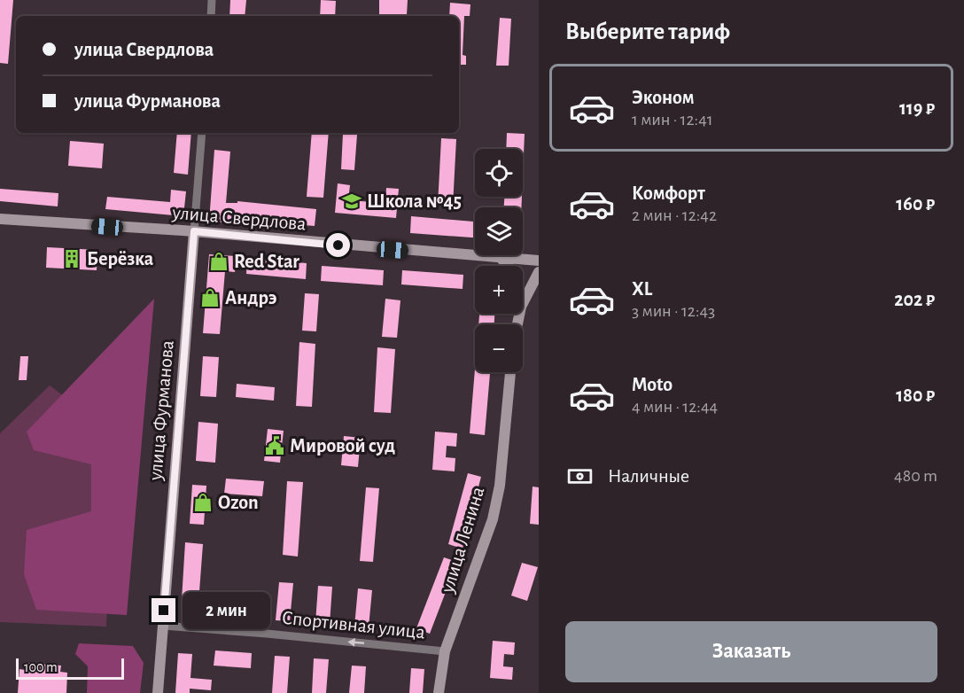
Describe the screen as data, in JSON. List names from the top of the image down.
{
  "streets": {
    "main road": ["улица Свердлова", "улица Фурманова", "улица Ленина"],
    "street": ["Спортивная улица"]
  },
  "crossings": [
    ["улица Свердлова", "улица Фурманова"],
    ["улица Фурманова", "Спортивная улица"],
    ["улица Ленина", "Спортивная улица"]
  ],
  "one_way": ["Спортивная улица"],
  "places": {
    "school or university": ["Школа №45"],
    "building": ["Берёзка"],
    "shop": ["Red Star", "Андрэ", "Ozon"],
    "public building": ["Мировой суд"]
  },
  "scale_bar": "100 m",
  "page": {
    "heading": "Выберите тариф",
    "banner": ["улица Свердлова", "улица Фурманова"],
    "list": [
      {
        "name": "Эконом",
        "note": "1 мин · 12:41",
        "value": "119 ₽"
      },
      {
        "name": "Комфорт",
        "note": "2 мин · 12:42",
        "value": "160 ₽"
      },
      {
        "name": "XL",
        "note": "3 мин · 12:43",
        "value": "202 ₽"
      },
      {
        "name": "Moto",
        "note": "4 мин · 12:44",
        "value": "180 ₽"
      }
    ],
    "map_buttons": ["+", "−"],
    "pay": ["Наличные", "480 m"],
    "bubble": "2 мин",
    "buttons": "Заказать",
    "scale": "100 m"
  }
}
